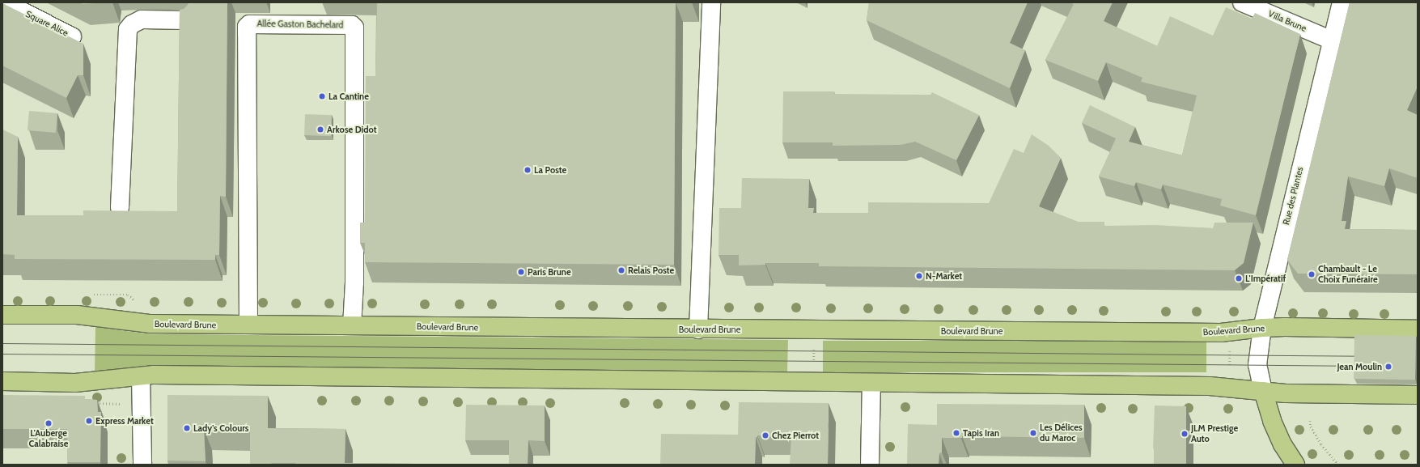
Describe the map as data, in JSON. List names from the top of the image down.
{
  "streets": {
    "main road": ["Boulevard Brune"],
    "street": [
      "Villa Brune",
      "Square Alice",
      "Allée Gaston Bachelard",
      "Rue des Plantes"
    ]
  },
  "crossings": [
    ["Villa Brune", "Rue des Plantes"],
    ["Allée Gaston Bachelard", "Boulevard Brune"],
    ["Rue des Plantes", "Boulevard Brune"]
  ],
  "places": [
    "La Cantine",
    "Arkose Didot",
    "La Poste",
    "Relais Poste",
    "Paris Brune",
    "Chambault - Le Choix Funéraire",
    "N-Market",
    "L'Impératif",
    "Jean Moulin",
    "Express Market",
    "L'Auberge Calabraise",
    "Lady's Colours",
    "Tapis Iran",
    "Les Délices du Maroc",
    "JLM Prestige Auto",
    "Chez Pierrot"
  ]
}
